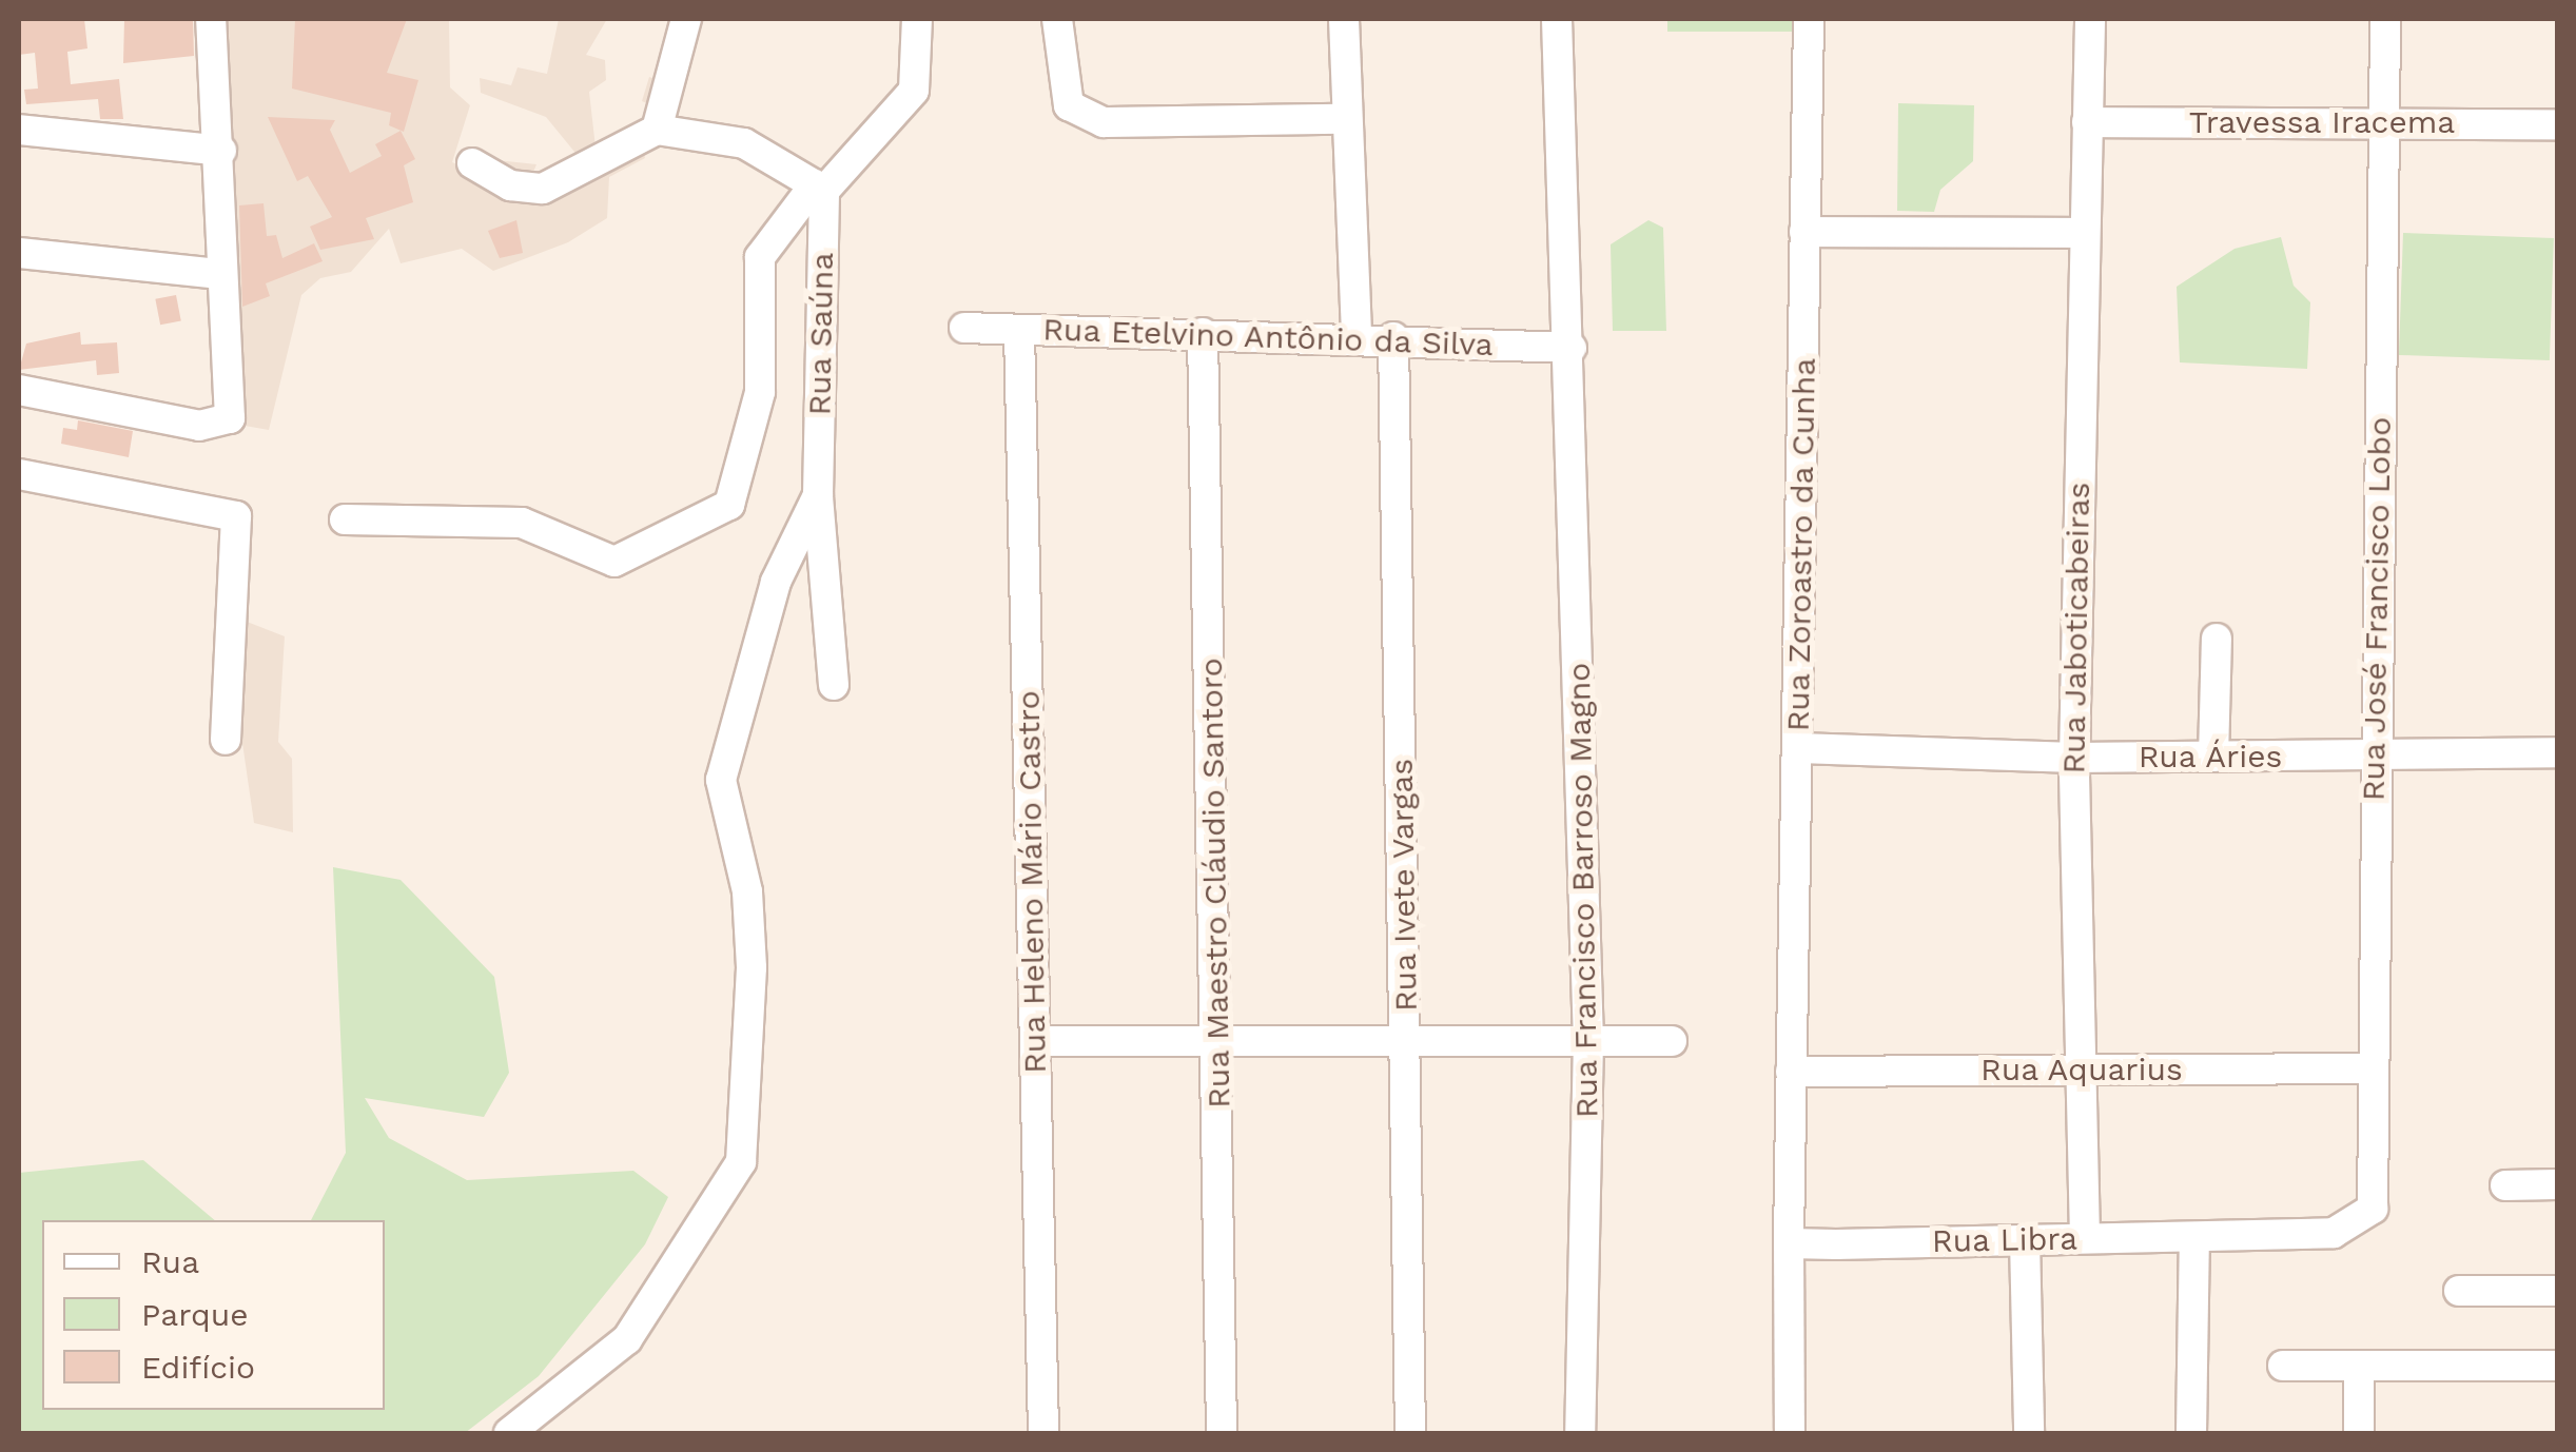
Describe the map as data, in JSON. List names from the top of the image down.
{
  "streets": {
    "street": [
      "Travessa Iracema",
      "Rua Saúna",
      "Rua Etelvino Antônio da Silva",
      "Rua Zoroastro da Cunha",
      "Rua José Francisco Lobo",
      "Rua Jaboticabeiras",
      "Rua Áries",
      "Rua Heleno Mário Castro",
      "Rua Maestro Cláudio Santoro",
      "Rua Ivete Vargas",
      "Rua Francisco Barroso Magno",
      "Rua Aquarius",
      "Rua Libra"
    ]
  },
  "crossings": [
    ["Travessa Iracema", "Rua José Francisco Lobo"],
    ["Travessa Iracema", "Rua Jaboticabeiras"],
    ["Rua Etelvino Antônio da Silva", "Rua Heleno Mário Castro"],
    ["Rua Etelvino Antônio da Silva", "Rua Maestro Cláudio Santoro"],
    ["Rua Etelvino Antônio da Silva", "Rua Ivete Vargas"],
    ["Rua Etelvino Antônio da Silva", "Rua Francisco Barroso Magno"],
    ["Rua Zoroastro da Cunha", "Rua Áries"],
    ["Rua Zoroastro da Cunha", "Rua Aquarius"],
    ["Rua José Francisco Lobo", "Rua Áries"],
    ["Rua José Francisco Lobo", "Rua Aquarius"],
    ["Rua José Francisco Lobo", "Rua Libra"],
    ["Rua Jaboticabeiras", "Rua Áries"],
    ["Rua Jaboticabeiras", "Rua Aquarius"],
    ["Rua Jaboticabeiras", "Rua Libra"]
  ],
  "legend": ["Rua", "Parque", "Edifício"]
}
